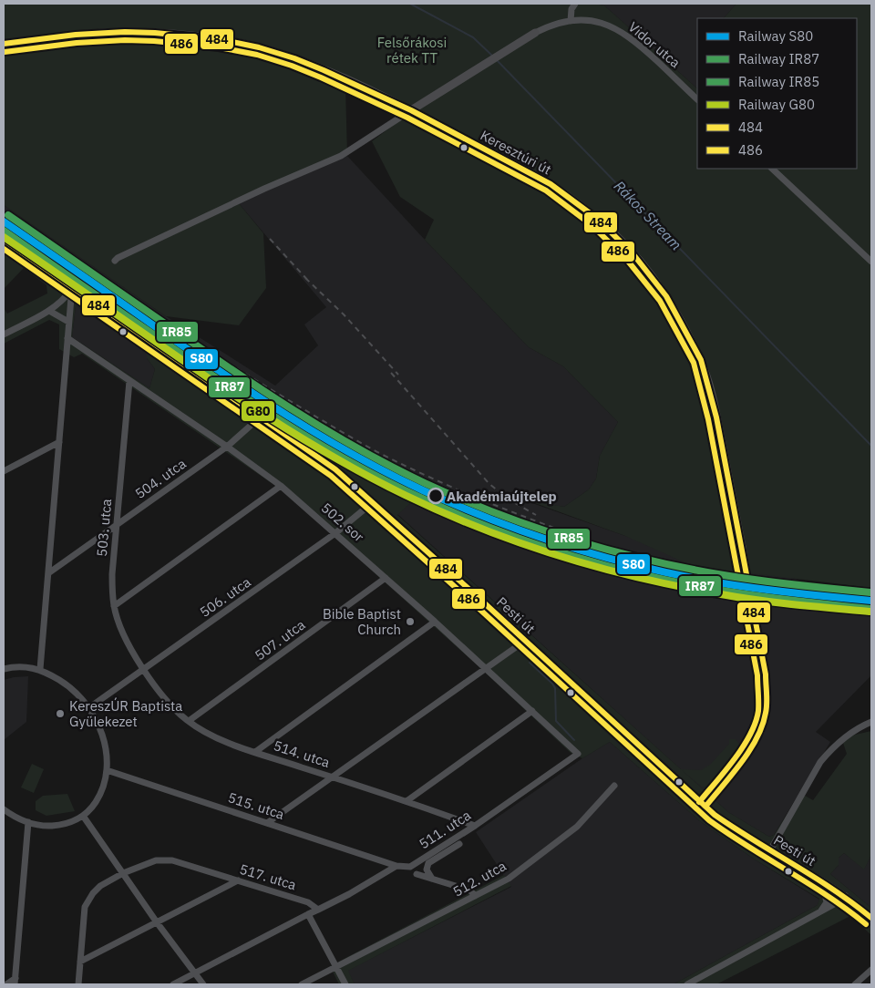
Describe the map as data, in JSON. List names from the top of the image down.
{
  "streets": {
    "main road": ["Keresztúri út", "Pesti út"],
    "street": [
      "Vidor utca",
      "504. utca",
      "502. sor",
      "503. utca",
      "506. utca",
      "507. utca",
      "514. utca",
      "515. utca",
      "511. utca",
      "517. utca",
      "512. utca"
    ]
  },
  "crossings": [
    ["Keresztúri út", "Pesti út"],
    ["504. utca", "502. sor"],
    ["504. utca", "503. utca"],
    ["504. utca", "Pesti út"],
    ["502. sor", "503. utca"],
    ["502. sor", "506. utca"],
    ["502. sor", "507. utca"],
    ["502. sor", "511. utca"],
    ["503. utca", "506. utca"],
    ["503. utca", "514. utca"],
    ["506. utca", "Pesti út"],
    ["506. utca", "514. utca"],
    ["507. utca", "514. utca"],
    ["514. utca", "511. utca"],
    ["515. utca", "511. utca"],
    ["511. utca", "517. utca"]
  ],
  "water": ["Rákos Stream"],
  "parks": ["Felsőrákosi rétek TT"],
  "places": ["Akadémiaújtelep", "Bible Baptist Church", "KereszÚR Baptista Gyülekezet"],
  "lines": [
    "transit line 484",
    "transit line 486",
    "rail line IR85",
    "rail line S80",
    "rail line IR87",
    "rail line G80"
  ],
  "legend": [
    "Railway S80",
    "Railway IR87",
    "Railway IR85",
    "Railway G80",
    "484",
    "486"
  ]
}
